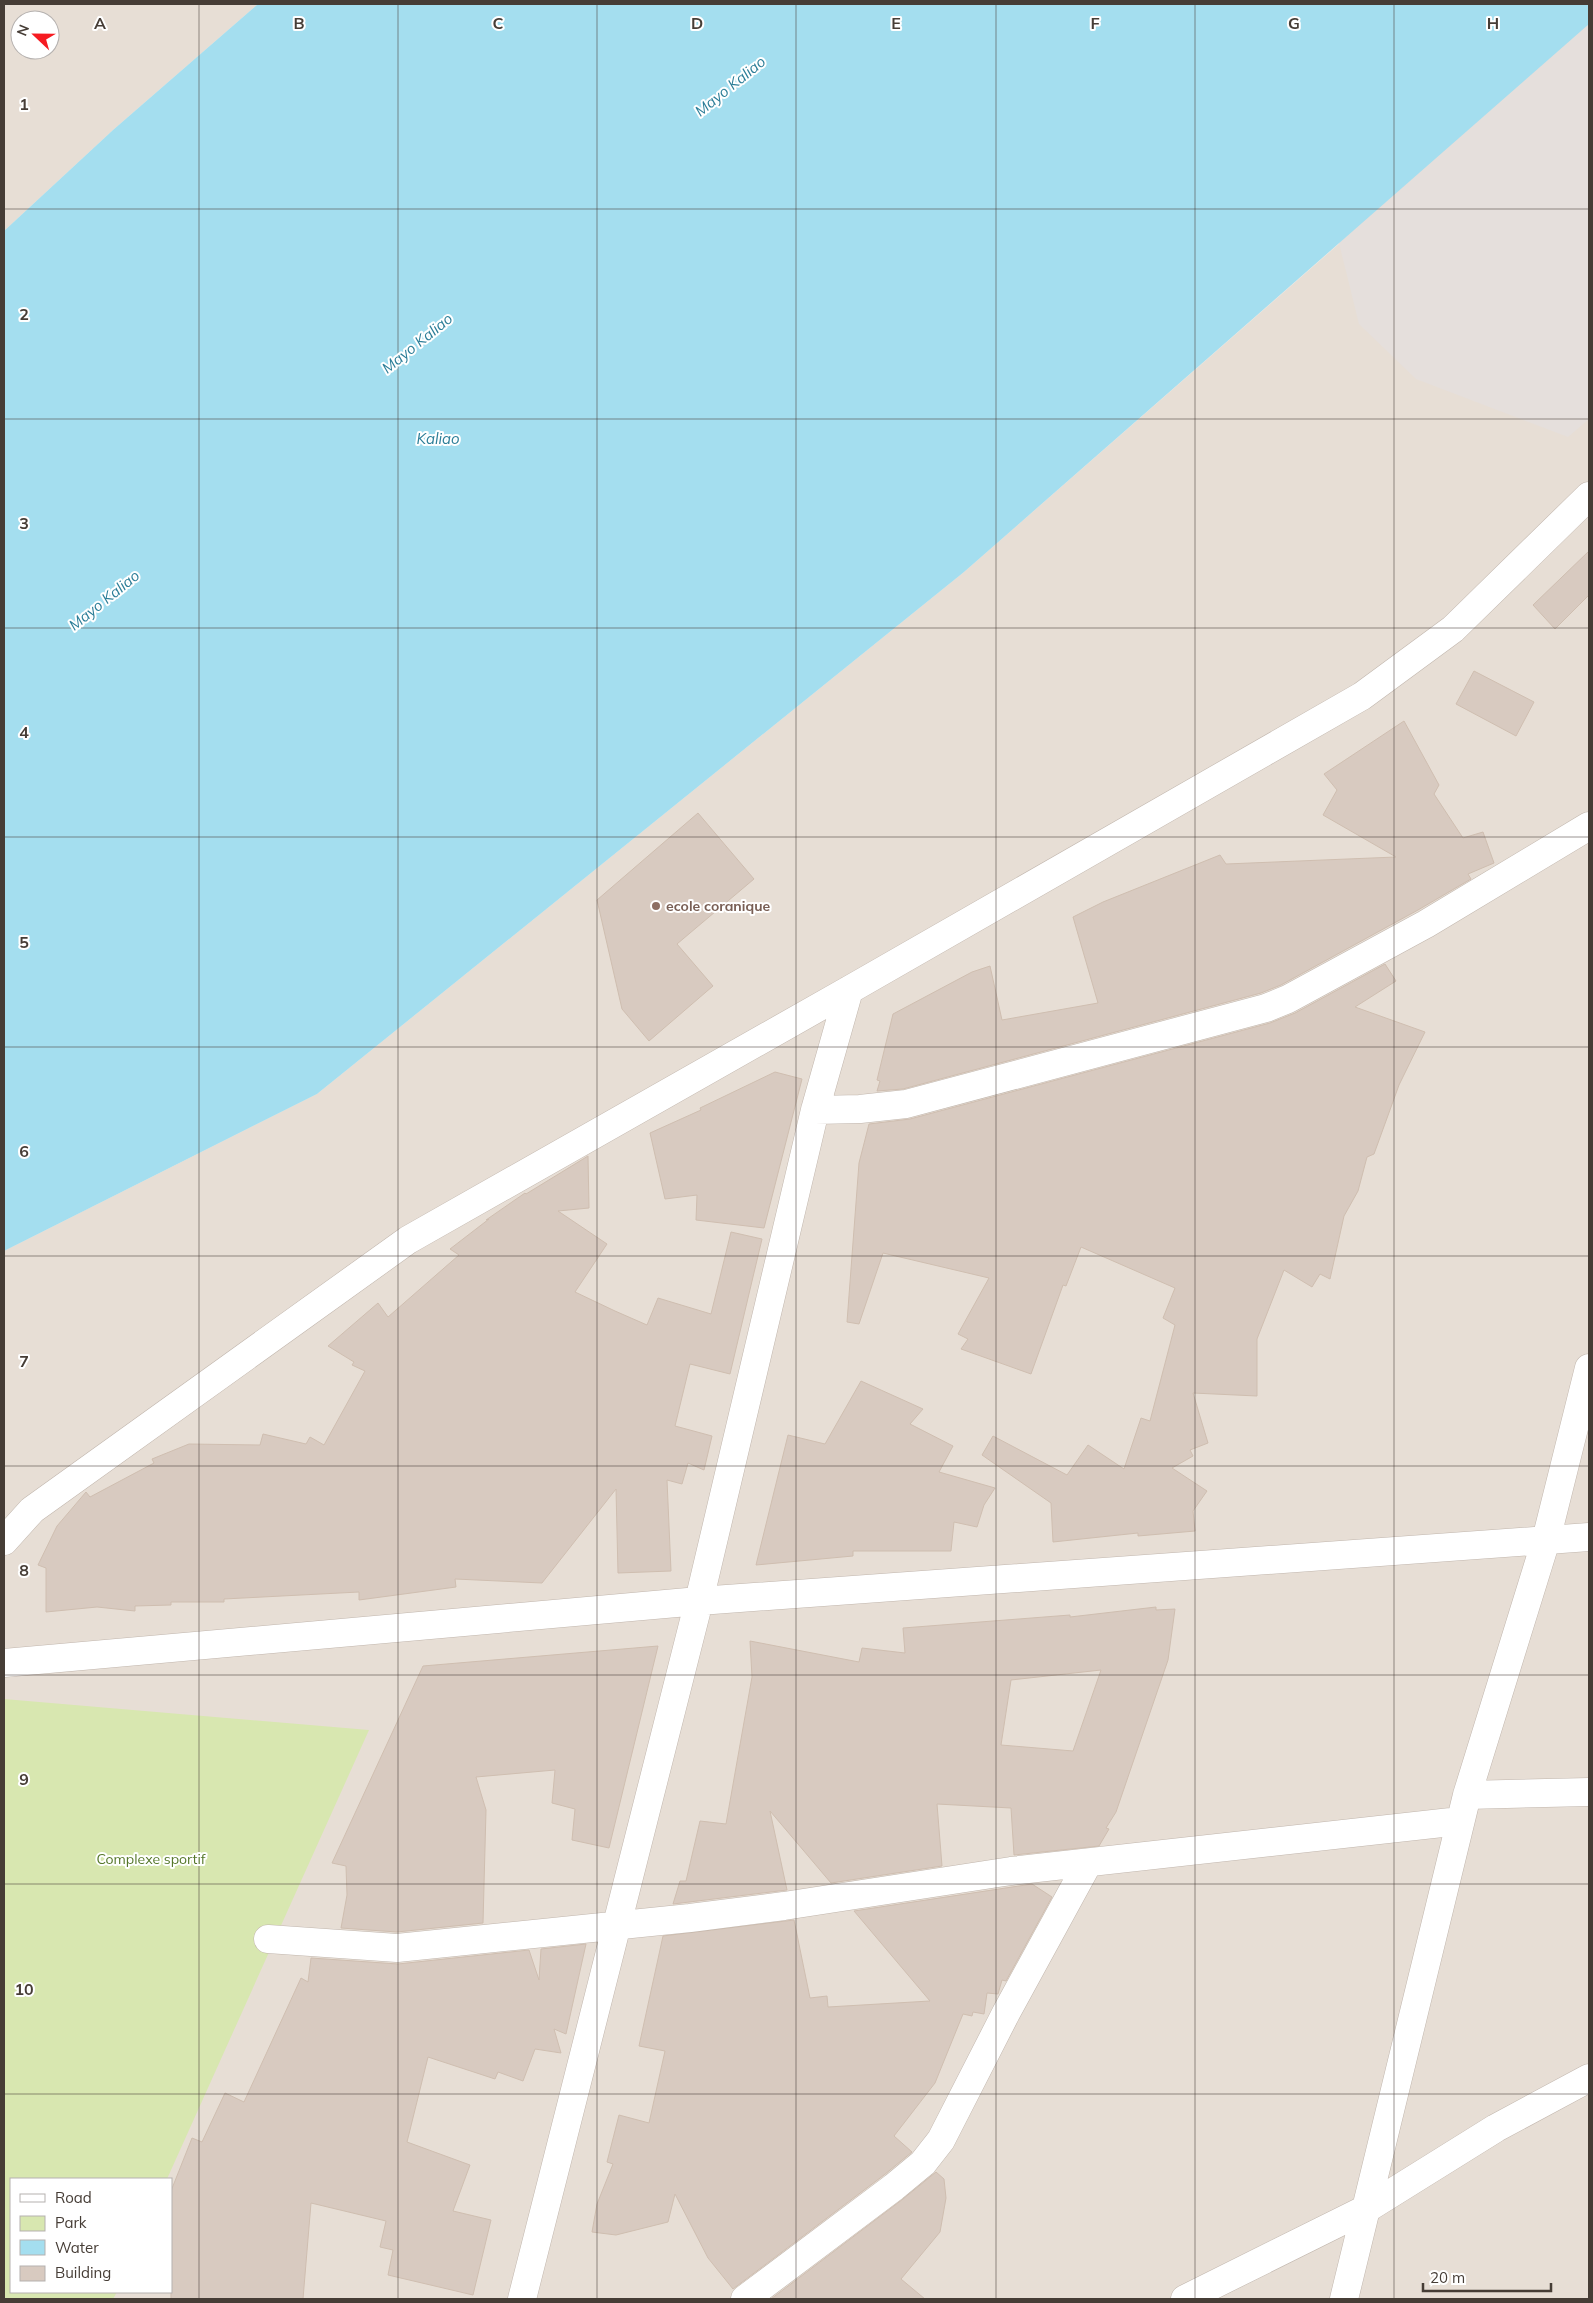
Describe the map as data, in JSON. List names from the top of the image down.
{
  "water": ["Mayo Kaliao", "Kaliao"],
  "parks": ["Complexe sportif"],
  "places": ["ecole coranique"],
  "legend": [
    "Road",
    "Park",
    "Water",
    "Building"
  ],
  "scale_bar": "20 m",
  "north": "left",
  "grid": {
    "columns": [
      "A",
      "B",
      "C",
      "D",
      "E",
      "F",
      "G",
      "H"
    ],
    "rows": [
      "1",
      "2",
      "3",
      "4",
      "5",
      "6",
      "7",
      "8",
      "9",
      "10"
    ]
  }
}
